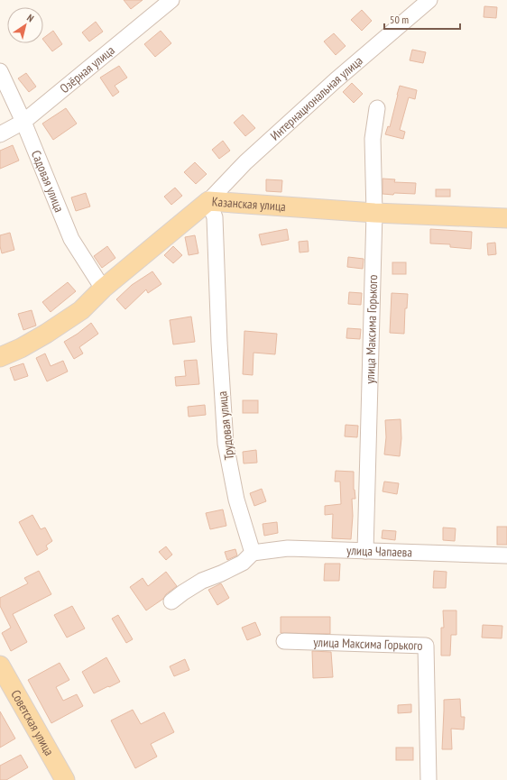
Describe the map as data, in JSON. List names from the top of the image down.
{
  "streets": {
    "main road": ["Казанская улица", "Советская улица"],
    "street": [
      "Озёрная улица",
      "Интернациональная улица",
      "Садовая улица",
      "улица Максима Горького",
      "Трудовая улица",
      "улица Чапаева"
    ]
  },
  "crossings": [
    ["Озёрная улица", "Садовая улица"],
    ["Интернациональная улица", "Казанская улица"],
    ["Интернациональная улица", "Трудовая улица"],
    ["Садовая улица", "Казанская улица"],
    ["Казанская улица", "улица Максима Горького"],
    ["Казанская улица", "Трудовая улица"],
    ["улица Максима Горького", "улица Чапаева"],
    ["Трудовая улица", "улица Чапаева"]
  ],
  "scale_bar": "50 m",
  "north": "top right"
}
